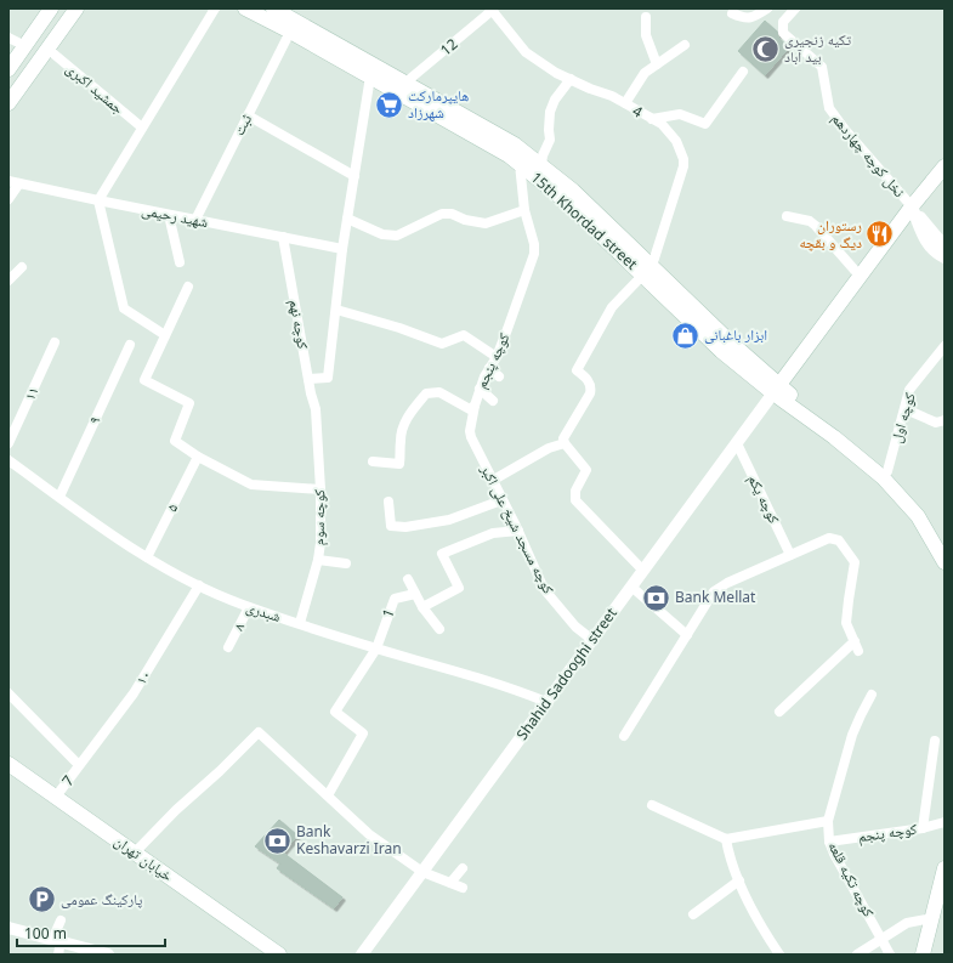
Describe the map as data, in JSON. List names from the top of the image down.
{
  "streets": {
    "main road": ["15th Khordad street", "Shahid Sadooghi street", "خیابان تهران"],
    "street": [
      "12",
      "جمشید اکبری",
      "4",
      "ثبت",
      "نخل کوچه چهاردهم",
      "شهید رحیمی",
      "کوچه نهم",
      "کوچه پنجم",
      "۱۱",
      "کوچه اول",
      "۹",
      "کوچه یکم",
      "۵",
      "کوچه سوم",
      "کوچه مسجد شیخ علی اکبر",
      "شبدری",
      "1",
      "۸",
      "۱۰",
      "7",
      "کوچه تکیه قلعه"
    ]
  },
  "crossings": [
    ["12", "4"],
    ["12", "15th Khordad street"],
    ["4", "15th Khordad street"],
    ["ثبت", "شهید رحیمی"],
    ["ثبت", "15th Khordad street"],
    ["نخل کوچه چهاردهم", "Shahid Sadooghi street"],
    ["شهید رحیمی", "کوچه نهم"],
    ["15th Khordad street", "کوچه پنجم"],
    ["15th Khordad street", "Shahid Sadooghi street"],
    ["کوچه نهم", "کوچه سوم"],
    ["کوچه پنجم", "کوچه مسجد شیخ علی اکبر"],
    ["کوچه پنجم", "کوچه تکیه قلعه"],
    ["۹", "شبدری"],
    ["کوچه یکم", "Shahid Sadooghi street"],
    ["۵", "شبدری"],
    ["کوچه سوم", "شبدری"],
    ["کوچه مسجد شیخ علی اکبر", "Shahid Sadooghi street"],
    ["شبدری", "1"],
    ["شبدری", "۸"],
    ["شبدری", "Shahid Sadooghi street"],
    ["شبدری", "۱۰"],
    ["۱۰", "7"],
    ["7", "خیابان تهران"]
  ],
  "places": {
    "mosque": ["تکیه زنجیری بید آباد"],
    "supermarket": ["هایپرمارکت شهرزاد"],
    "restaurant": ["رستوران دیگ و بقچه"],
    "shop": ["ابزار باغبانی"],
    "bank": ["Bank Mellat", "Bank Keshavarzi Iran"],
    "parking": ["پارکینگ عمومی"]
  },
  "scale_bar": "100 m"
}
